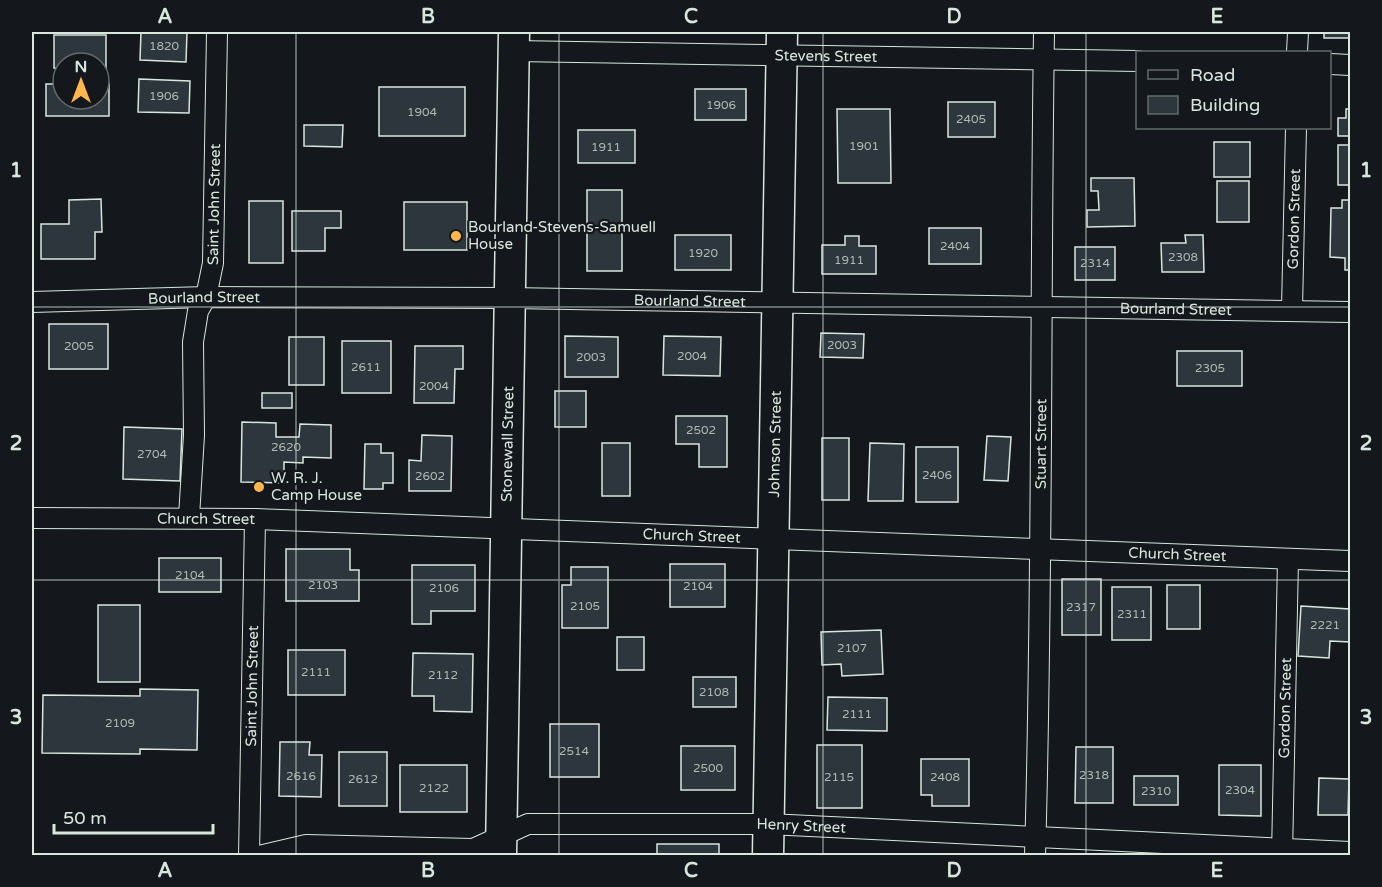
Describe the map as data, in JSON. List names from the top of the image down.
{
  "streets": {
    "main road": ["Johnson Street", "Stonewall Street"],
    "street": [
      "Stevens Street",
      "Saint John Street",
      "Gordon Street",
      "Bourland Street",
      "Stuart Street",
      "Church Street",
      "Henry Street"
    ]
  },
  "crossings": [
    ["Stevens Street", "Johnson Street"],
    ["Stevens Street", "Stonewall Street"],
    ["Stevens Street", "Stuart Street"],
    ["Saint John Street", "Bourland Street"],
    ["Saint John Street", "Church Street"],
    ["Gordon Street", "Bourland Street"],
    ["Gordon Street", "Church Street"],
    ["Gordon Street", "Henry Street"],
    ["Bourland Street", "Johnson Street"],
    ["Bourland Street", "Stonewall Street"],
    ["Bourland Street", "Stuart Street"],
    ["Johnson Street", "Church Street"],
    ["Johnson Street", "Henry Street"],
    ["Stonewall Street", "Church Street"],
    ["Stonewall Street", "Henry Street"],
    ["Stuart Street", "Church Street"],
    ["Stuart Street", "Henry Street"]
  ],
  "places": ["Bourland-Stevens-Samuell House", "W. R. J. Camp House"],
  "house_numbers": [
    "1820",
    "1906",
    "1906",
    "1904",
    "2405",
    "1901",
    "1911",
    "2404",
    "1920",
    "2308",
    "1911",
    "2314",
    "2003",
    "2005",
    "2004",
    "2003",
    "2611",
    "2305",
    "2004",
    "2502",
    "2620",
    "2704",
    "2406",
    "2602",
    "2104",
    "2103",
    "2104",
    "2106",
    "2105",
    "2317",
    "2311",
    "2221",
    "2107",
    "2111",
    "2112",
    "2108",
    "2111",
    "2109",
    "2514",
    "2500",
    "2318",
    "2616",
    "2115",
    "2408",
    "2612",
    "2122",
    "2304",
    "2310"
  ],
  "legend": ["Road", "Building"],
  "scale_bar": "50 m",
  "north": "top",
  "grid": {
    "columns": [
      "A",
      "B",
      "C",
      "D",
      "E"
    ],
    "rows": ["1", "2", "3"]
  }
}
